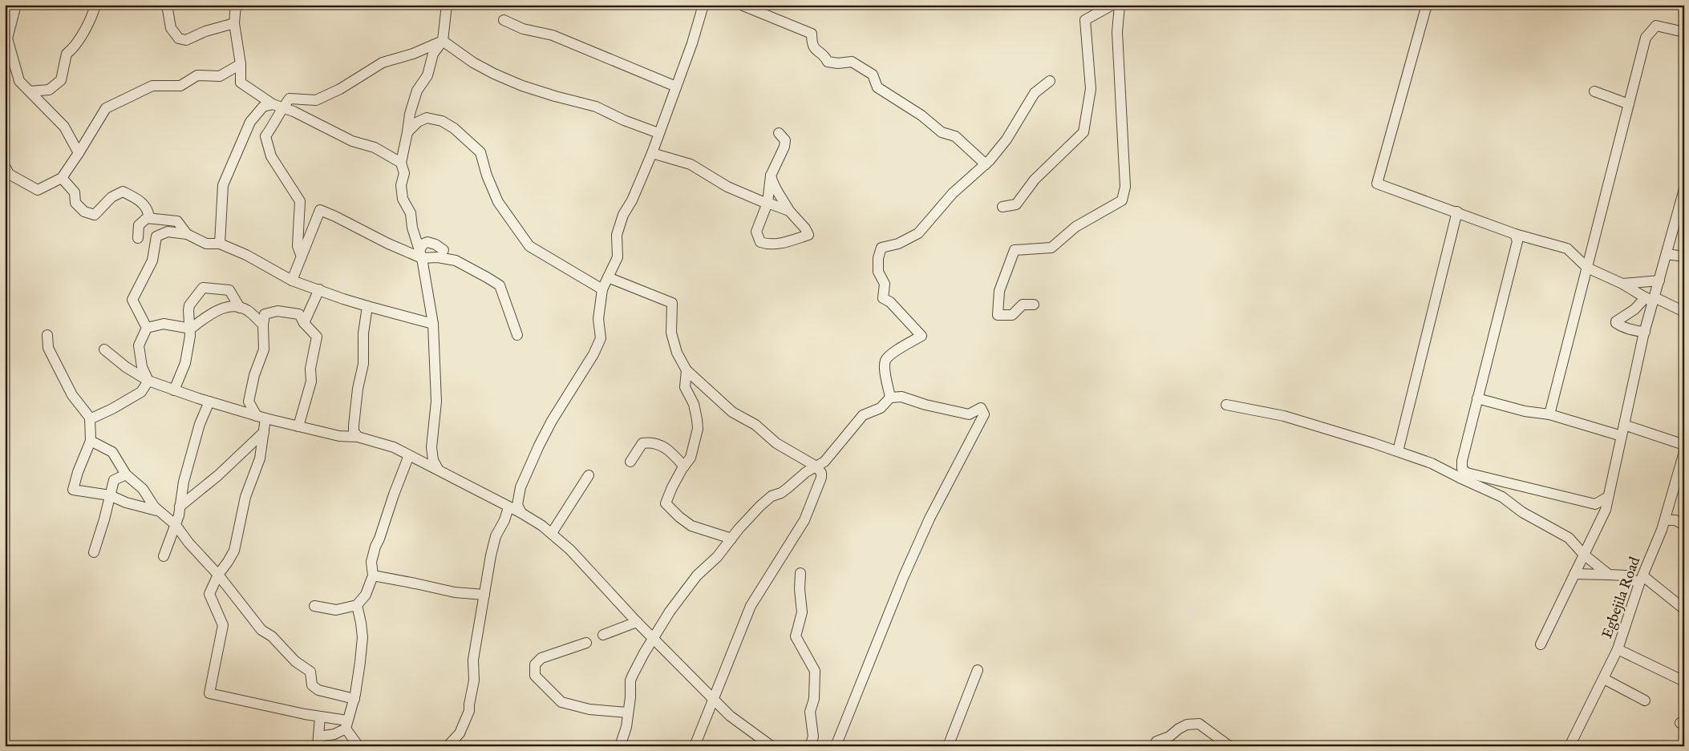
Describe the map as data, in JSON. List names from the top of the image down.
{
  "streets": {
    "street": ["Egbejila Road"]
  }
}
